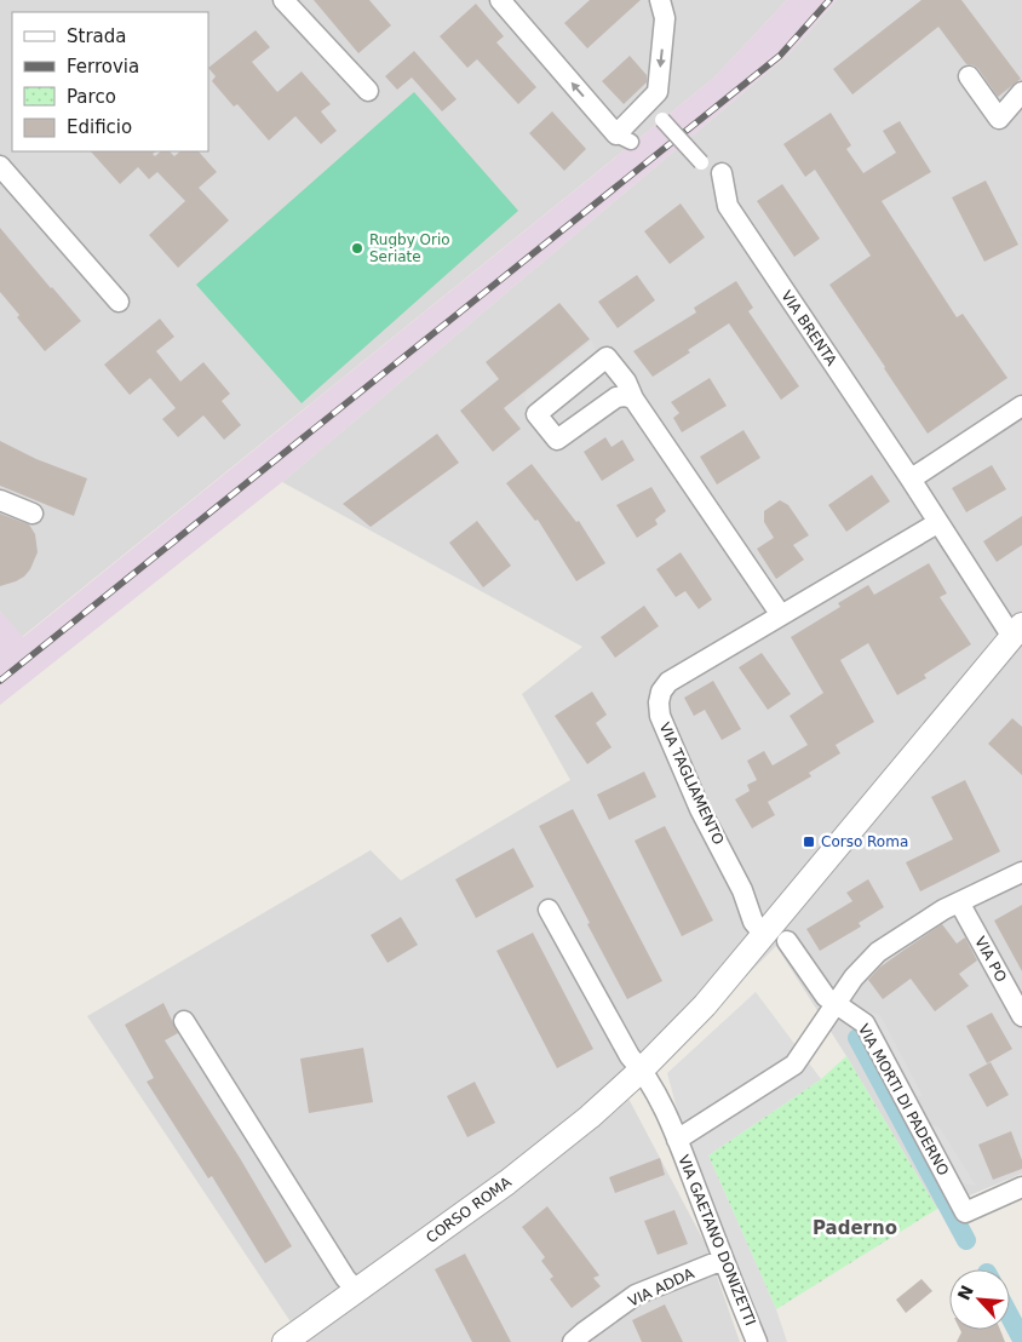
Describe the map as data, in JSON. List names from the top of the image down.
{
  "streets": {
    "street": [
      "VIA BRENTA",
      "VIA TAGLIAMENTO",
      "VIA PO",
      "VIA MORTI DI PADERNO",
      "CORSO ROMA",
      "VIA GAETANO DONIZETTI",
      "VIA ADDA"
    ]
  },
  "crossings": [
    ["VIA BRENTA", "VIA TAGLIAMENTO"],
    ["VIA BRENTA", "CORSO ROMA"],
    ["VIA TAGLIAMENTO", "CORSO ROMA"],
    ["VIA PO", "VIA GAETANO DONIZETTI"],
    ["VIA MORTI DI PADERNO", "VIA GAETANO DONIZETTI"],
    ["CORSO ROMA", "VIA GAETANO DONIZETTI"],
    ["VIA GAETANO DONIZETTI", "VIA ADDA"]
  ],
  "districts": ["Paderno"],
  "places": {
    "other": ["Rugby Orio Seriate"],
    "transit": ["Corso Roma"]
  },
  "legend": [
    "Strada",
    "Ferrovia",
    "Parco",
    "Edificio"
  ],
  "north": "top left"
}
